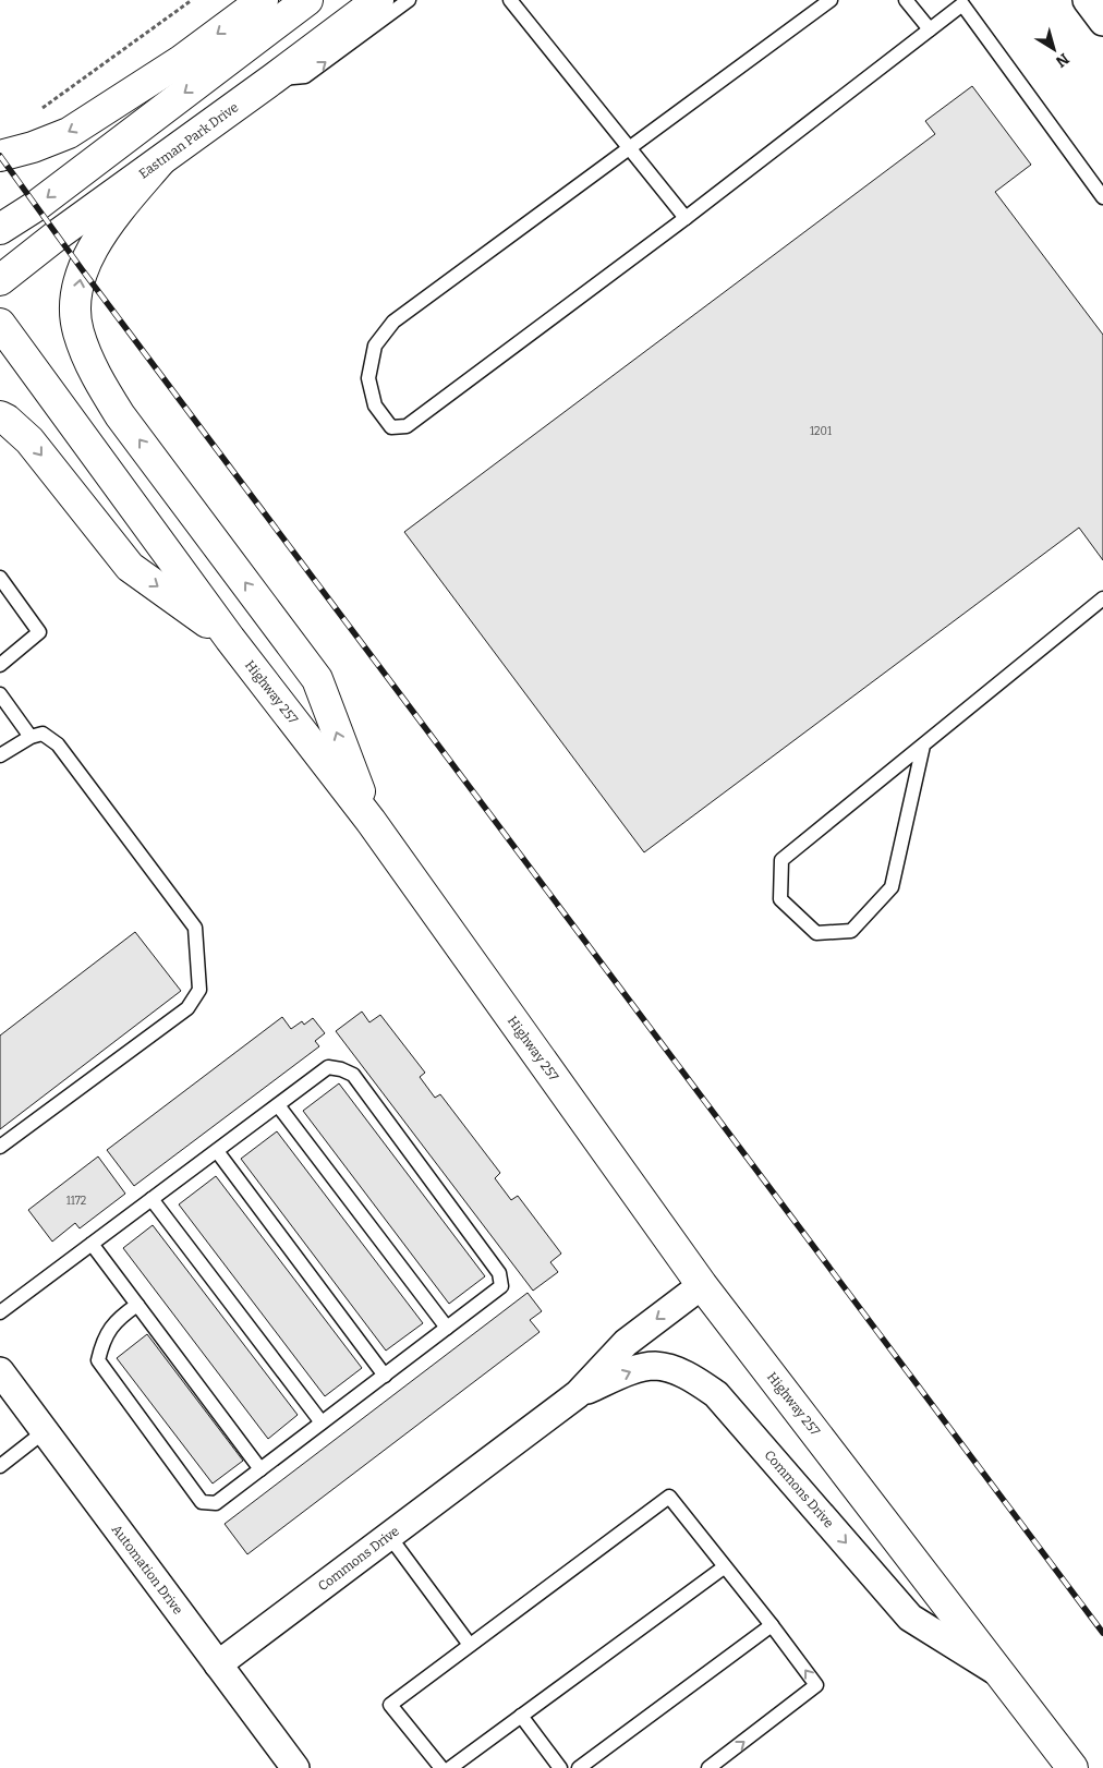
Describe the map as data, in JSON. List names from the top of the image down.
{
  "streets": {
    "main road": ["Eastman Park Drive", "Highway 257"],
    "street": ["Commons Drive", "Automation Drive"]
  },
  "crossings": [
    ["Highway 257", "Commons Drive"],
    ["Commons Drive", "Automation Drive"]
  ],
  "house_numbers": ["1201", "1172"],
  "north": "bottom right"
}
